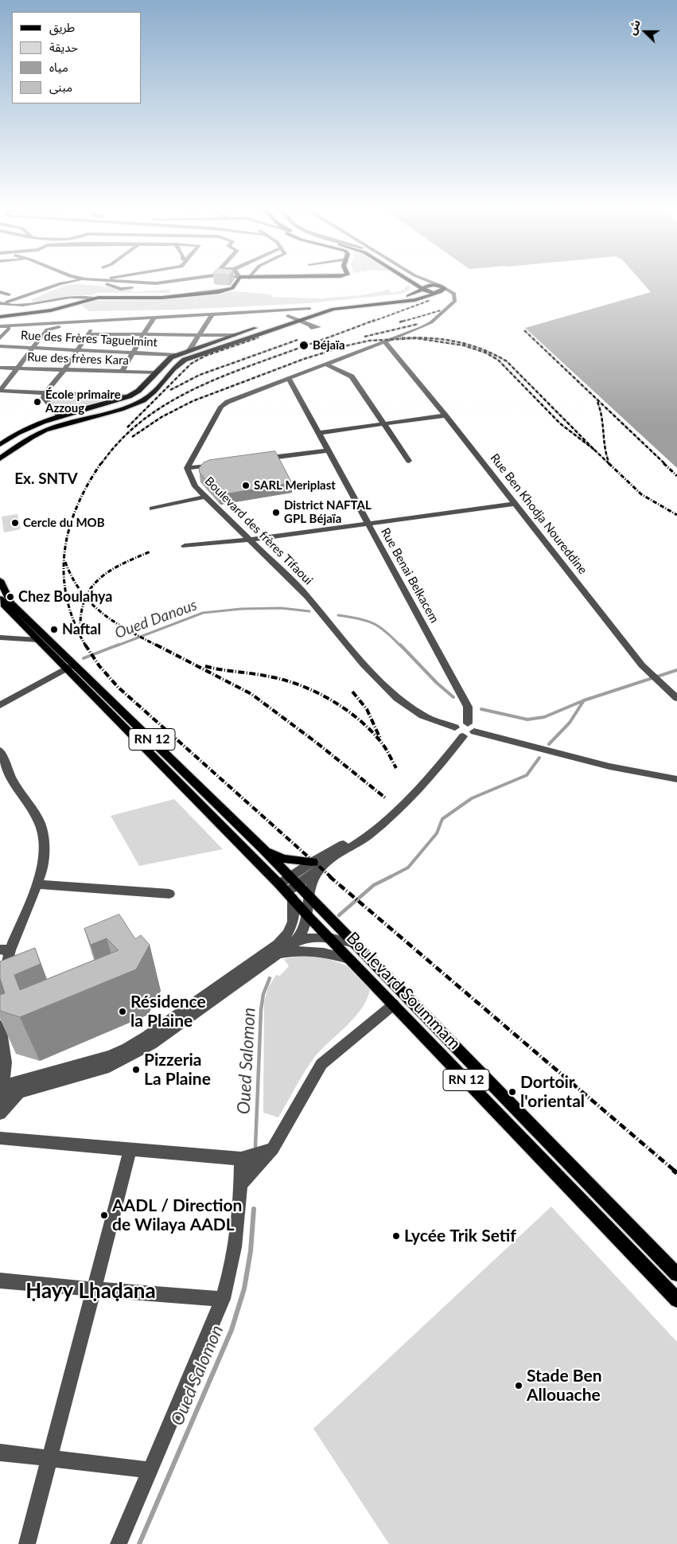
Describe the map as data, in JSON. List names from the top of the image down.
{
  "streets": {
    "main road": ["RN 12", "Boulevard Soummam"],
    "street": [
      "Rue des Frères Taguelmint",
      "Rue des frères Kara",
      "Rue Ben Khodja Noureddine",
      "Boulevard des frères Tifaoui",
      "Rue Benai Belkacem"
    ]
  },
  "crossings": [
    ["RN 12", "Boulevard Soummam"]
  ],
  "districts": ["Ex. SNTV", "Ḥayy Lḥaḍana"],
  "water": ["Oued Danous", "Oued Salomon"],
  "places": [
    "Béjaïa",
    "École primaire Azzoug",
    "SARL Meriplast",
    "District NAFTAL GPL Béjaïa",
    "Cercle du MOB",
    "Chez Boulahya",
    "Naftal",
    "Résidence la Plaine",
    "Pizzeria La Plaine",
    "Dortoir l'oriental",
    "AADL / Direction de Wilaya AADL",
    "Lycée Trik Setif",
    "Stade Ben Allouache"
  ],
  "legend": [
    "طريق",
    "حديقة",
    "مياه",
    "مبنى"
  ],
  "north": "left"
}
